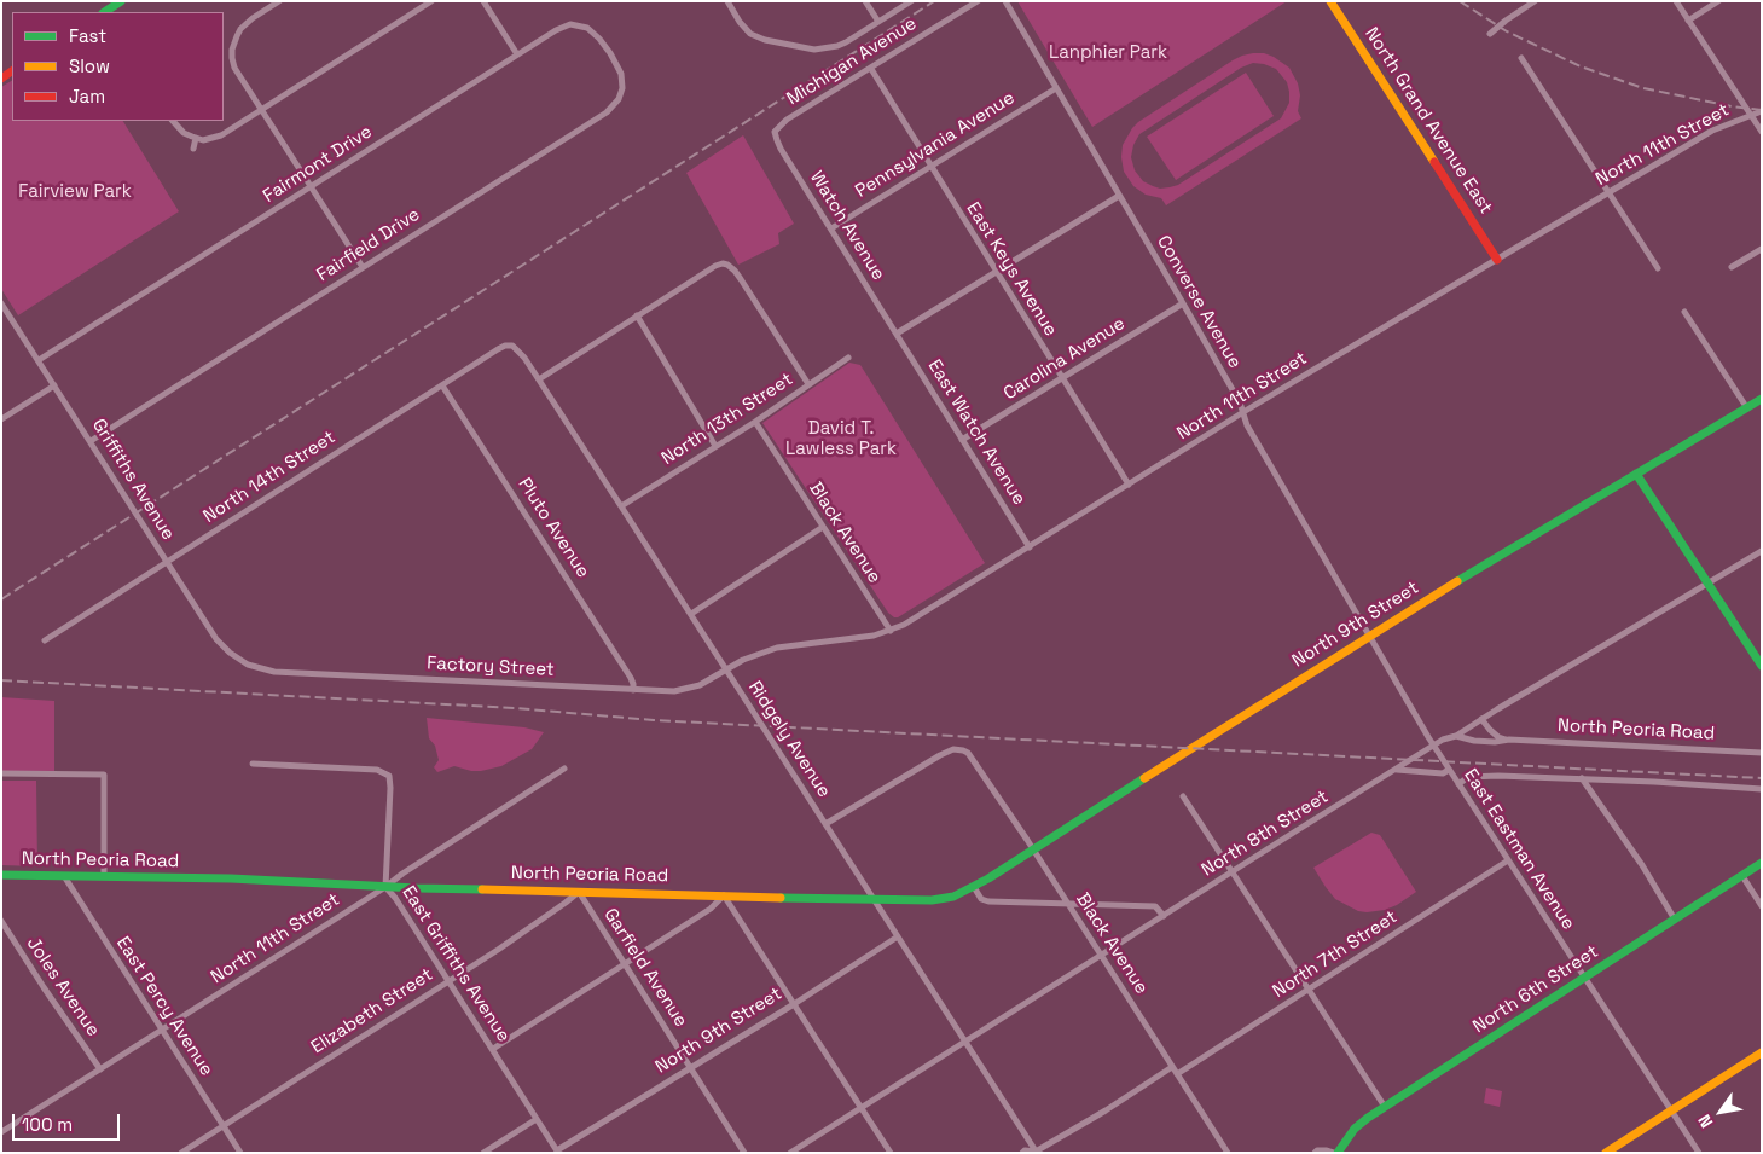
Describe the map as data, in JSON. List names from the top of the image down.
{
  "streets": {
    "main road": [
      "North Grand Avenue East",
      "North 9th Street",
      "North Peoria Road",
      "North 6th Street"
    ],
    "street": [
      "Michigan Avenue",
      "Pennsylvania Avenue",
      "North 11th Street",
      "Fairmont Drive",
      "Watch Avenue",
      "Fairfield Drive",
      "East Keys Avenue",
      "Converse Avenue",
      "Carolina Avenue",
      "North 13th Street",
      "East Watch Avenue",
      "North 14th Street",
      "Griffiths Avenue",
      "Pluto Avenue",
      "Black Avenue",
      "Factory Street",
      "Ridgely Avenue",
      "North 8th Street",
      "East Eastman Avenue",
      "North 7th Street",
      "East Griffiths Avenue",
      "Garfield Avenue",
      "Joles Avenue",
      "East Percy Avenue",
      "Elizabeth Street"
    ]
  },
  "crossings": [
    ["Michigan Avenue", "Watch Avenue"],
    ["Michigan Avenue", "East Keys Avenue"],
    ["North Grand Avenue East", "North 11th Street"],
    ["Pennsylvania Avenue", "Watch Avenue"],
    ["Pennsylvania Avenue", "East Keys Avenue"],
    ["Pennsylvania Avenue", "Converse Avenue"],
    ["North 11th Street", "East Keys Avenue"],
    ["North 11th Street", "Converse Avenue"],
    ["North 11th Street", "East Watch Avenue"],
    ["North 11th Street", "Black Avenue"],
    ["North 11th Street", "Factory Street"],
    ["North 11th Street", "North Peoria Road"],
    ["North 11th Street", "Ridgely Avenue"],
    ["North 11th Street", "East Griffiths Avenue"],
    ["North 11th Street", "Joles Avenue"],
    ["North 11th Street", "East Percy Avenue"],
    ["Fairmont Drive", "Fairfield Drive"],
    ["Fairmont Drive", "Griffiths Avenue"],
    ["Watch Avenue", "East Watch Avenue"],
    ["Fairfield Drive", "Griffiths Avenue"],
    ["East Keys Avenue", "Carolina Avenue"],
    ["Converse Avenue", "Carolina Avenue"],
    ["Converse Avenue", "North 9th Street"],
    ["Converse Avenue", "North 8th Street"],
    ["Converse Avenue", "East Eastman Avenue"],
    ["Carolina Avenue", "East Watch Avenue"],
    ["North 13th Street", "Black Avenue"],
    ["North 13th Street", "Ridgely Avenue"],
    ["North 14th Street", "Griffiths Avenue"],
    ["North 14th Street", "Pluto Avenue"],
    ["North 14th Street", "Ridgely Avenue"],
    ["Griffiths Avenue", "Factory Street"],
    ["Pluto Avenue", "Factory Street"],
    ["Black Avenue", "North 9th Street"],
    ["Black Avenue", "Ridgely Avenue"],
    ["Black Avenue", "North 8th Street"],
    ["Black Avenue", "North 7th Street"],
    ["North 9th Street", "North Peoria Road"],
    ["North 9th Street", "Ridgely Avenue"],
    ["North 9th Street", "East Griffiths Avenue"],
    ["North 9th Street", "Garfield Avenue"],
    ["Factory Street", "Ridgely Avenue"],
    ["North Peoria Road", "Ridgely Avenue"],
    ["North Peoria Road", "North 8th Street"],
    ["North Peoria Road", "East Griffiths Avenue"],
    ["North Peoria Road", "Garfield Avenue"],
    ["North Peoria Road", "East Percy Avenue"],
    ["North Peoria Road", "Elizabeth Street"],
    ["Ridgely Avenue", "North 8th Street"],
    ["North 8th Street", "East Eastman Avenue"],
    ["East Eastman Avenue", "North 7th Street"],
    ["East Eastman Avenue", "North 6th Street"],
    ["East Griffiths Avenue", "Elizabeth Street"],
    ["Garfield Avenue", "Elizabeth Street"],
    ["East Percy Avenue", "Elizabeth Street"]
  ],
  "parks": ["Lanphier Park", "Fairview Park", "David T. Lawless Park"],
  "legend": ["Fast", "Slow", "Jam"],
  "scale_bar": "100 m",
  "north": "bottom left"
}
